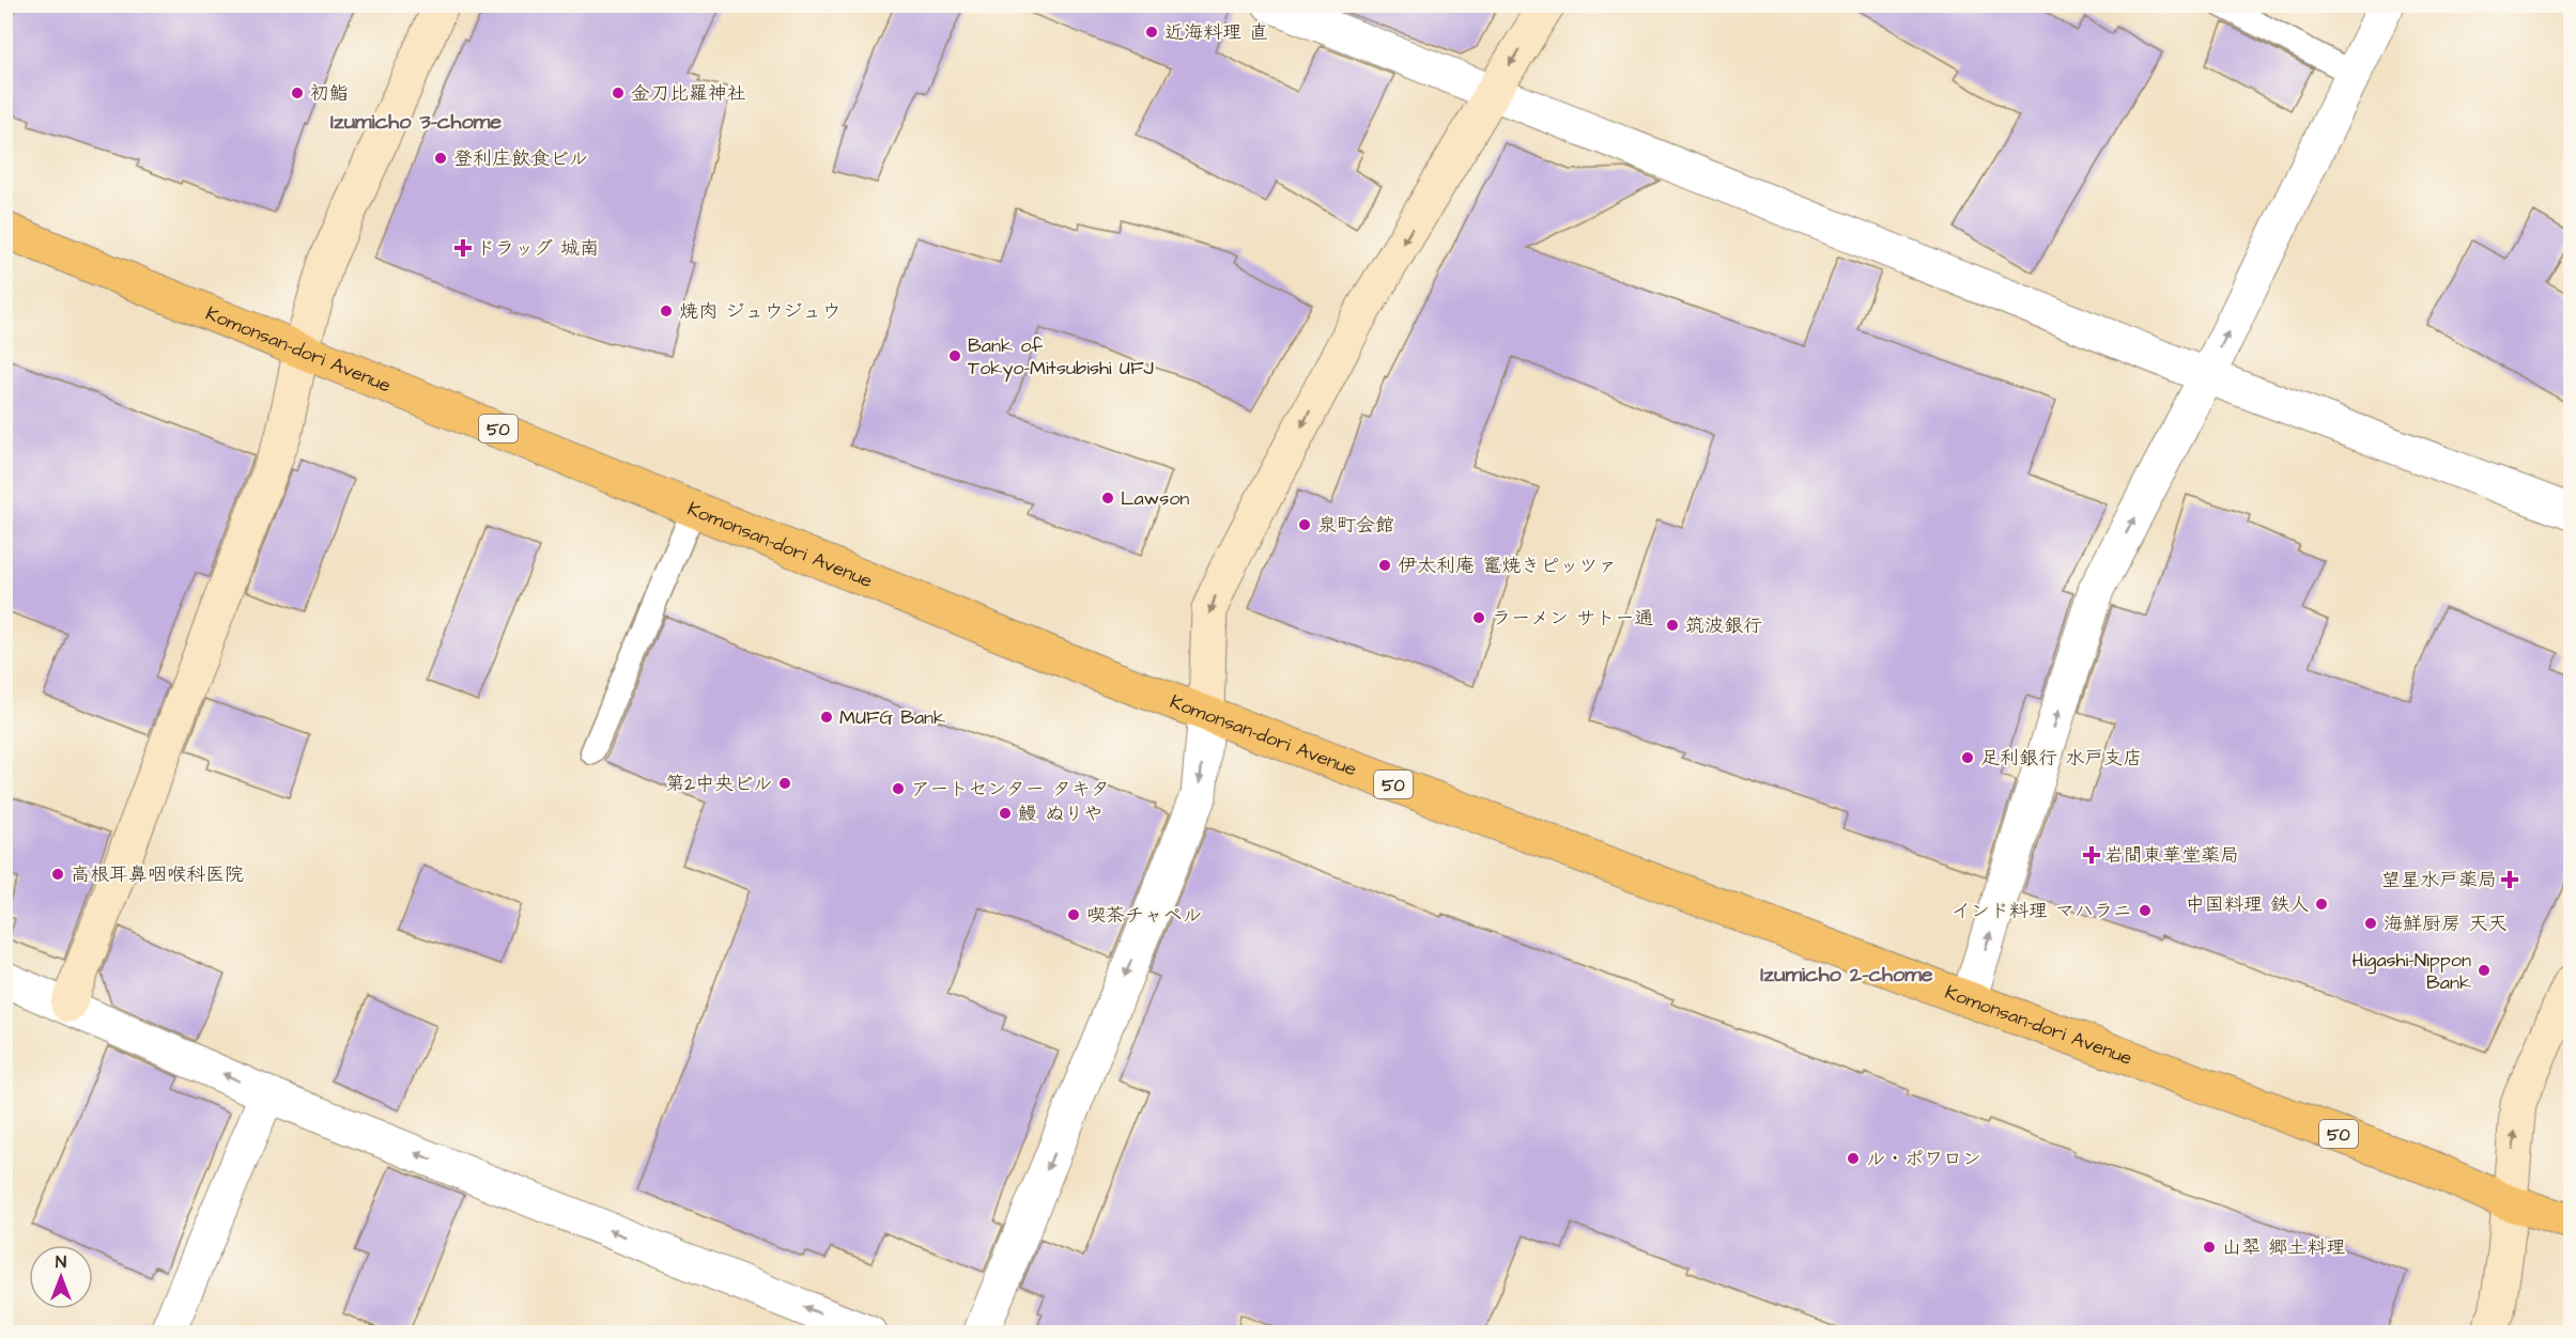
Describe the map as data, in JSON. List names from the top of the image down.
{
  "streets": {
    "highway": ["Komonsan-dori Avenue", "50"]
  },
  "districts": ["Izumicho 3-chome", "Izumicho 2-chome"],
  "places": {
    "other": [
      "近海料理 直",
      "初鮨",
      "金刀比羅神社",
      "登利庄飲食ビル",
      "焼肉 ジュウジュウ",
      "Bank of Tokyo-Mitsubishi UFJ",
      "Lawson",
      "泉町会館",
      "伊太利庵 竃焼きピッツァ",
      "ラーメン サトー通",
      "筑波銀行",
      "MUFG Bank",
      "足利銀行 水戸支店",
      "第2中央ビル",
      "アートセンター タキタ",
      "鰻 ぬりや",
      "高根耳鼻咽喉科医院",
      "中国料理 鉄人",
      "インド料理 マハラニ",
      "喫茶チャペル",
      "海鮮厨房 天天",
      "Higashi-Nippon Bank",
      "ル・ポワロン",
      "山翆 郷土料理"
    ],
    "health": ["ドラッグ 城南", "岩間東華堂薬局", "望星水戸薬局"]
  },
  "north": "top"
}
